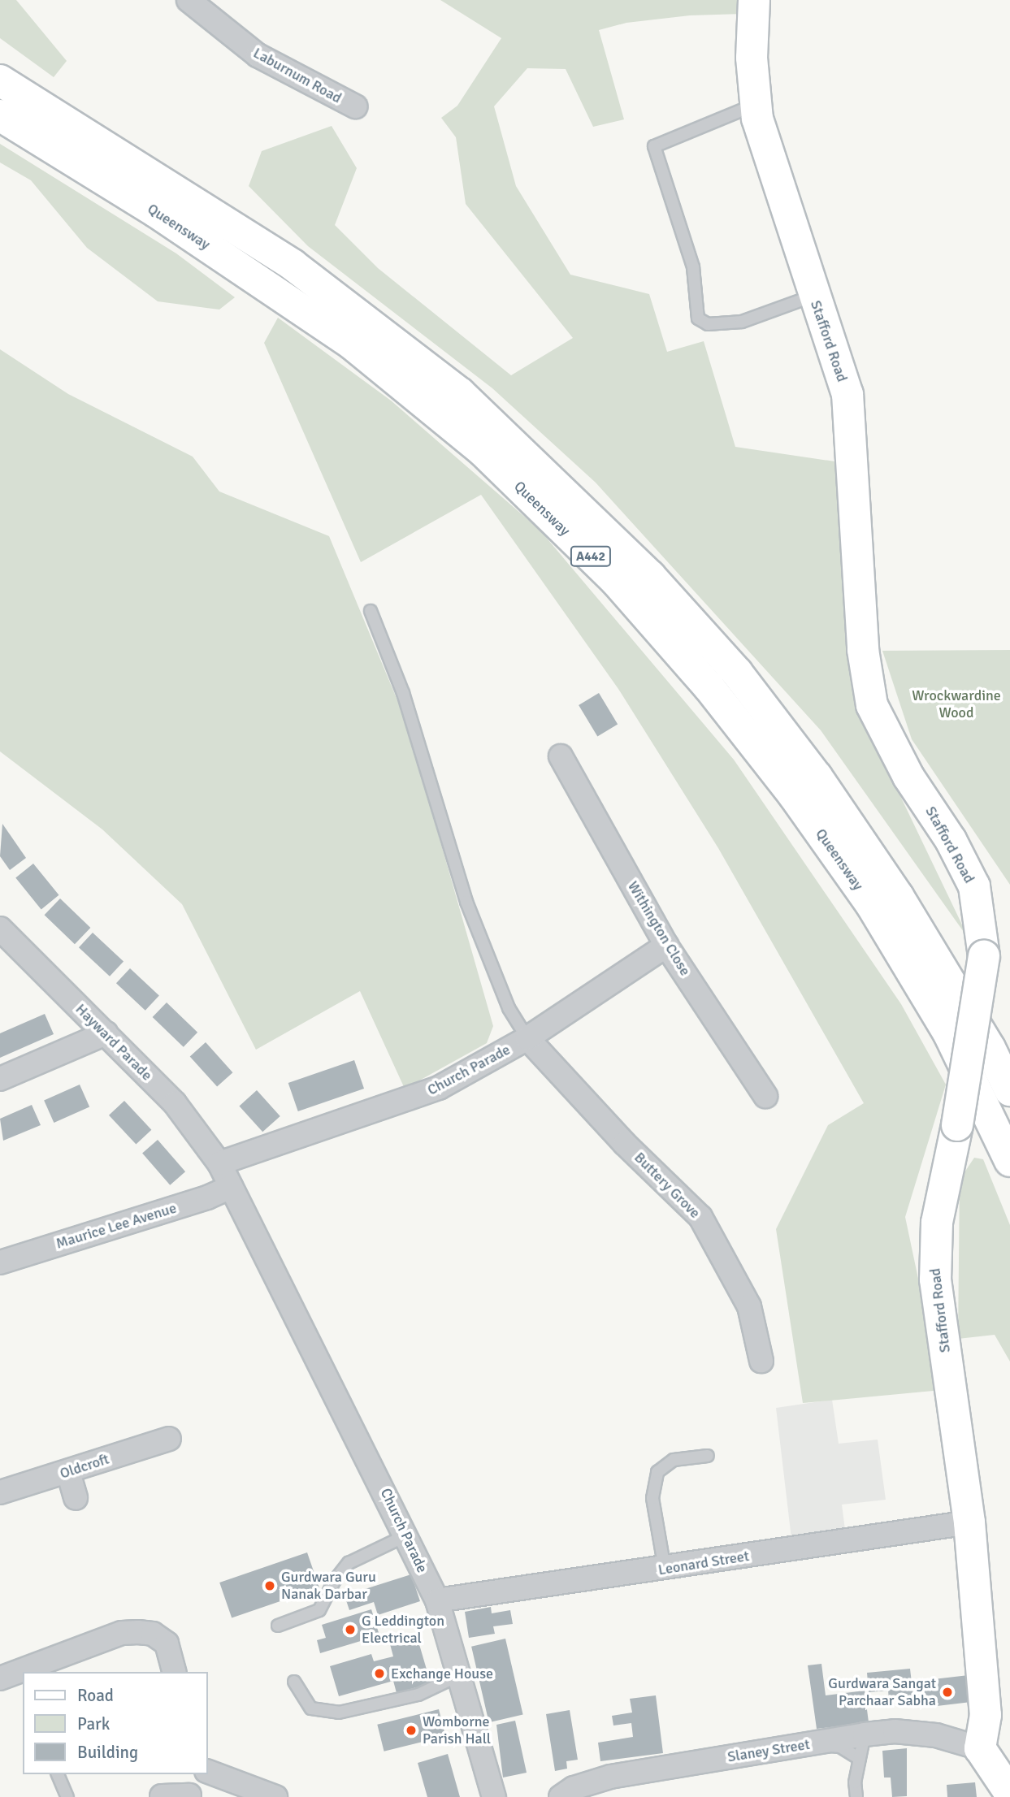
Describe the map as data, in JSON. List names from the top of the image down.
{
  "streets": {
    "main road": ["Queensway", "Stafford Road", "A442"],
    "street": [
      "Laburnum Road",
      "Withington Close",
      "Hayward Parade",
      "Church Parade",
      "Buttery Grove",
      "Maurice Lee Avenue",
      "Oldcroft",
      "Leonard Street",
      "Slaney Street"
    ]
  },
  "crossings": [
    ["Stafford Road", "Leonard Street"],
    ["Stafford Road", "Slaney Street"],
    ["Withington Close", "Church Parade"],
    ["Hayward Parade", "Church Parade"],
    ["Hayward Parade", "Maurice Lee Avenue"],
    ["Church Parade", "Buttery Grove"],
    ["Church Parade", "Maurice Lee Avenue"],
    ["Church Parade", "Leonard Street"]
  ],
  "parks": ["Wrockwardine Wood"],
  "places": [
    "Gurdwara Guru Nanak Darbar",
    "G Leddington Electrical",
    "Exchange House",
    "Gurdwara Sangat Parchaar Sabha",
    "Womborne Parish Hall"
  ],
  "legend": ["Road", "Park", "Building"]
}
